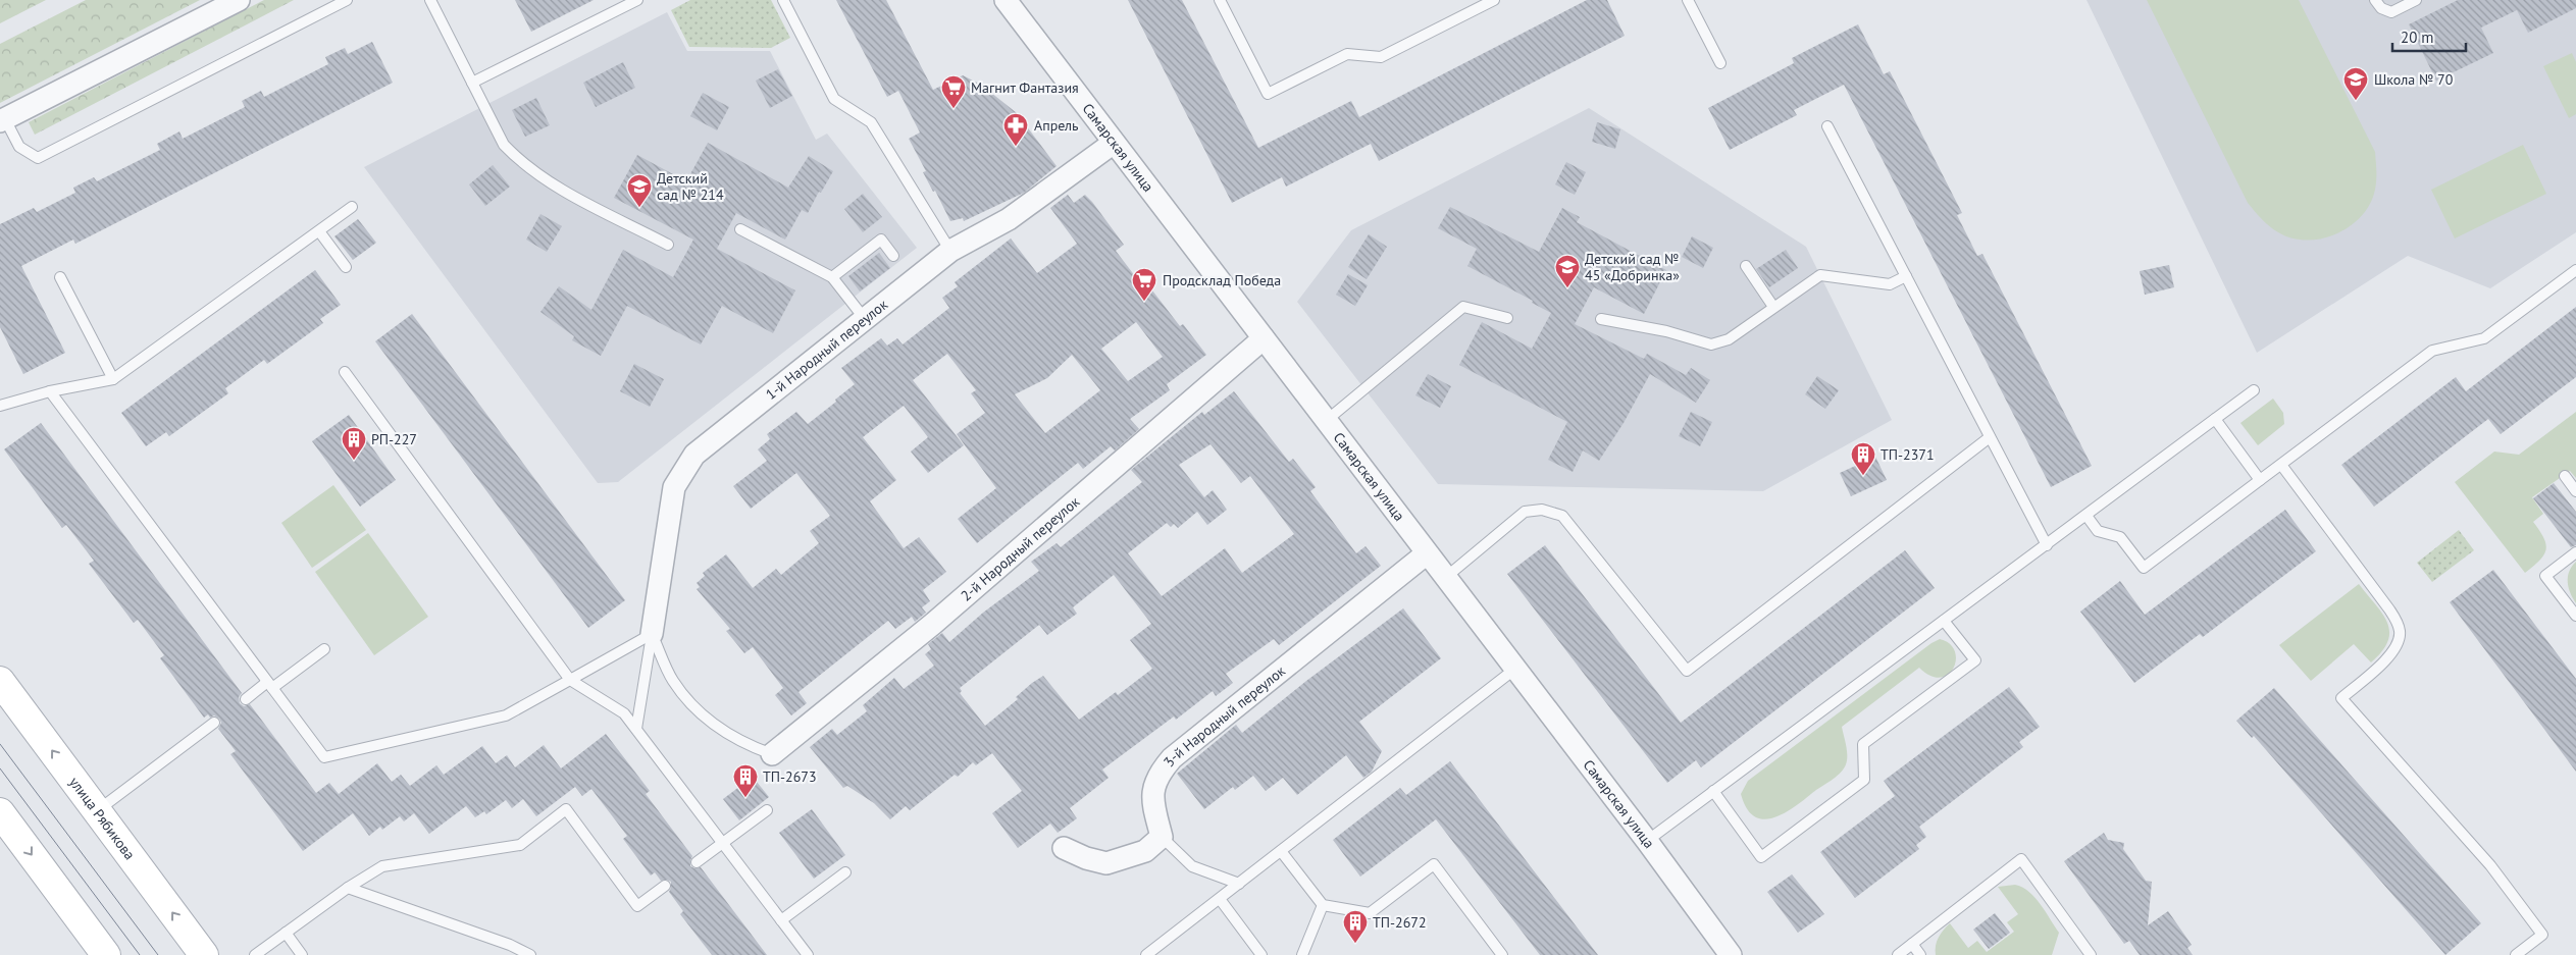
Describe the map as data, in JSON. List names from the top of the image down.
{
  "streets": {
    "main road": ["улица Рябикова"],
    "street": [
      "Самарская улица",
      "1-й Народный переулок",
      "2-й Народный переулок",
      "3-й Народный переулок"
    ]
  },
  "crossings": [
    ["Самарская улица", "1-й Народный переулок"],
    ["Самарская улица", "2-й Народный переулок"],
    ["Самарская улица", "3-й Народный переулок"]
  ],
  "places": {
    "school or university": ["Школа № 70", "Детский сад № 214", "Детский сад № 45 «Добринка»"],
    "supermarket": ["Магнит Фантазия", "Продсклад Победа"],
    "pharmacy": ["Апрель"],
    "building": [
      "РП-227",
      "ТП-2371",
      "ТП-2673",
      "ТП-2672"
    ]
  },
  "scale_bar": "20 m"
}
